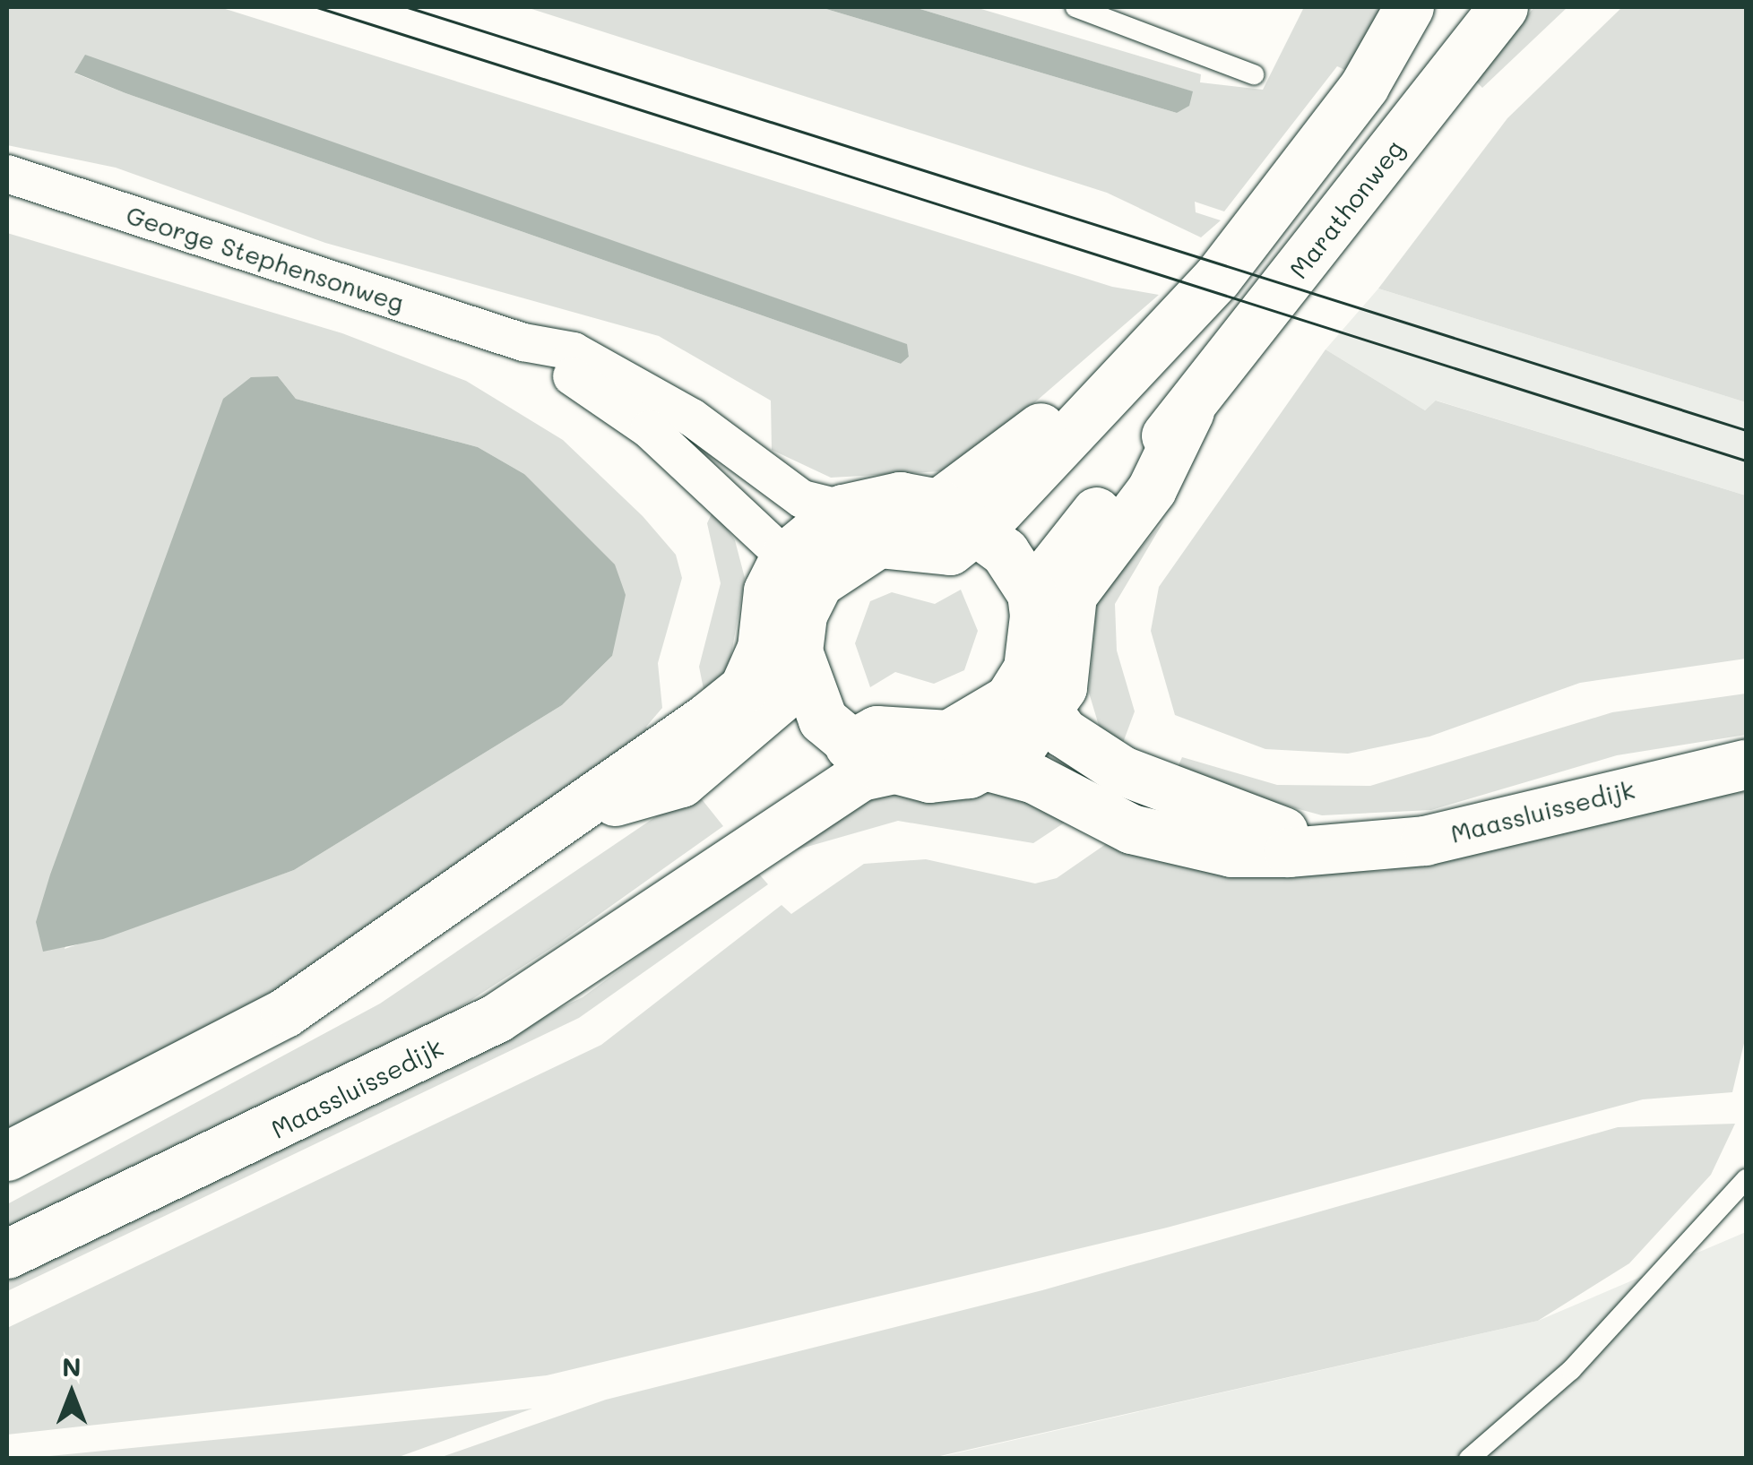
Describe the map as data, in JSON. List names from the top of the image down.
{
  "streets": {
    "main road": ["Marathonweg", "Maassluissedijk"],
    "street": ["George Stephensonweg"]
  },
  "crossings": [
    ["Marathonweg", "Maassluissedijk"]
  ],
  "north": "top"
}
